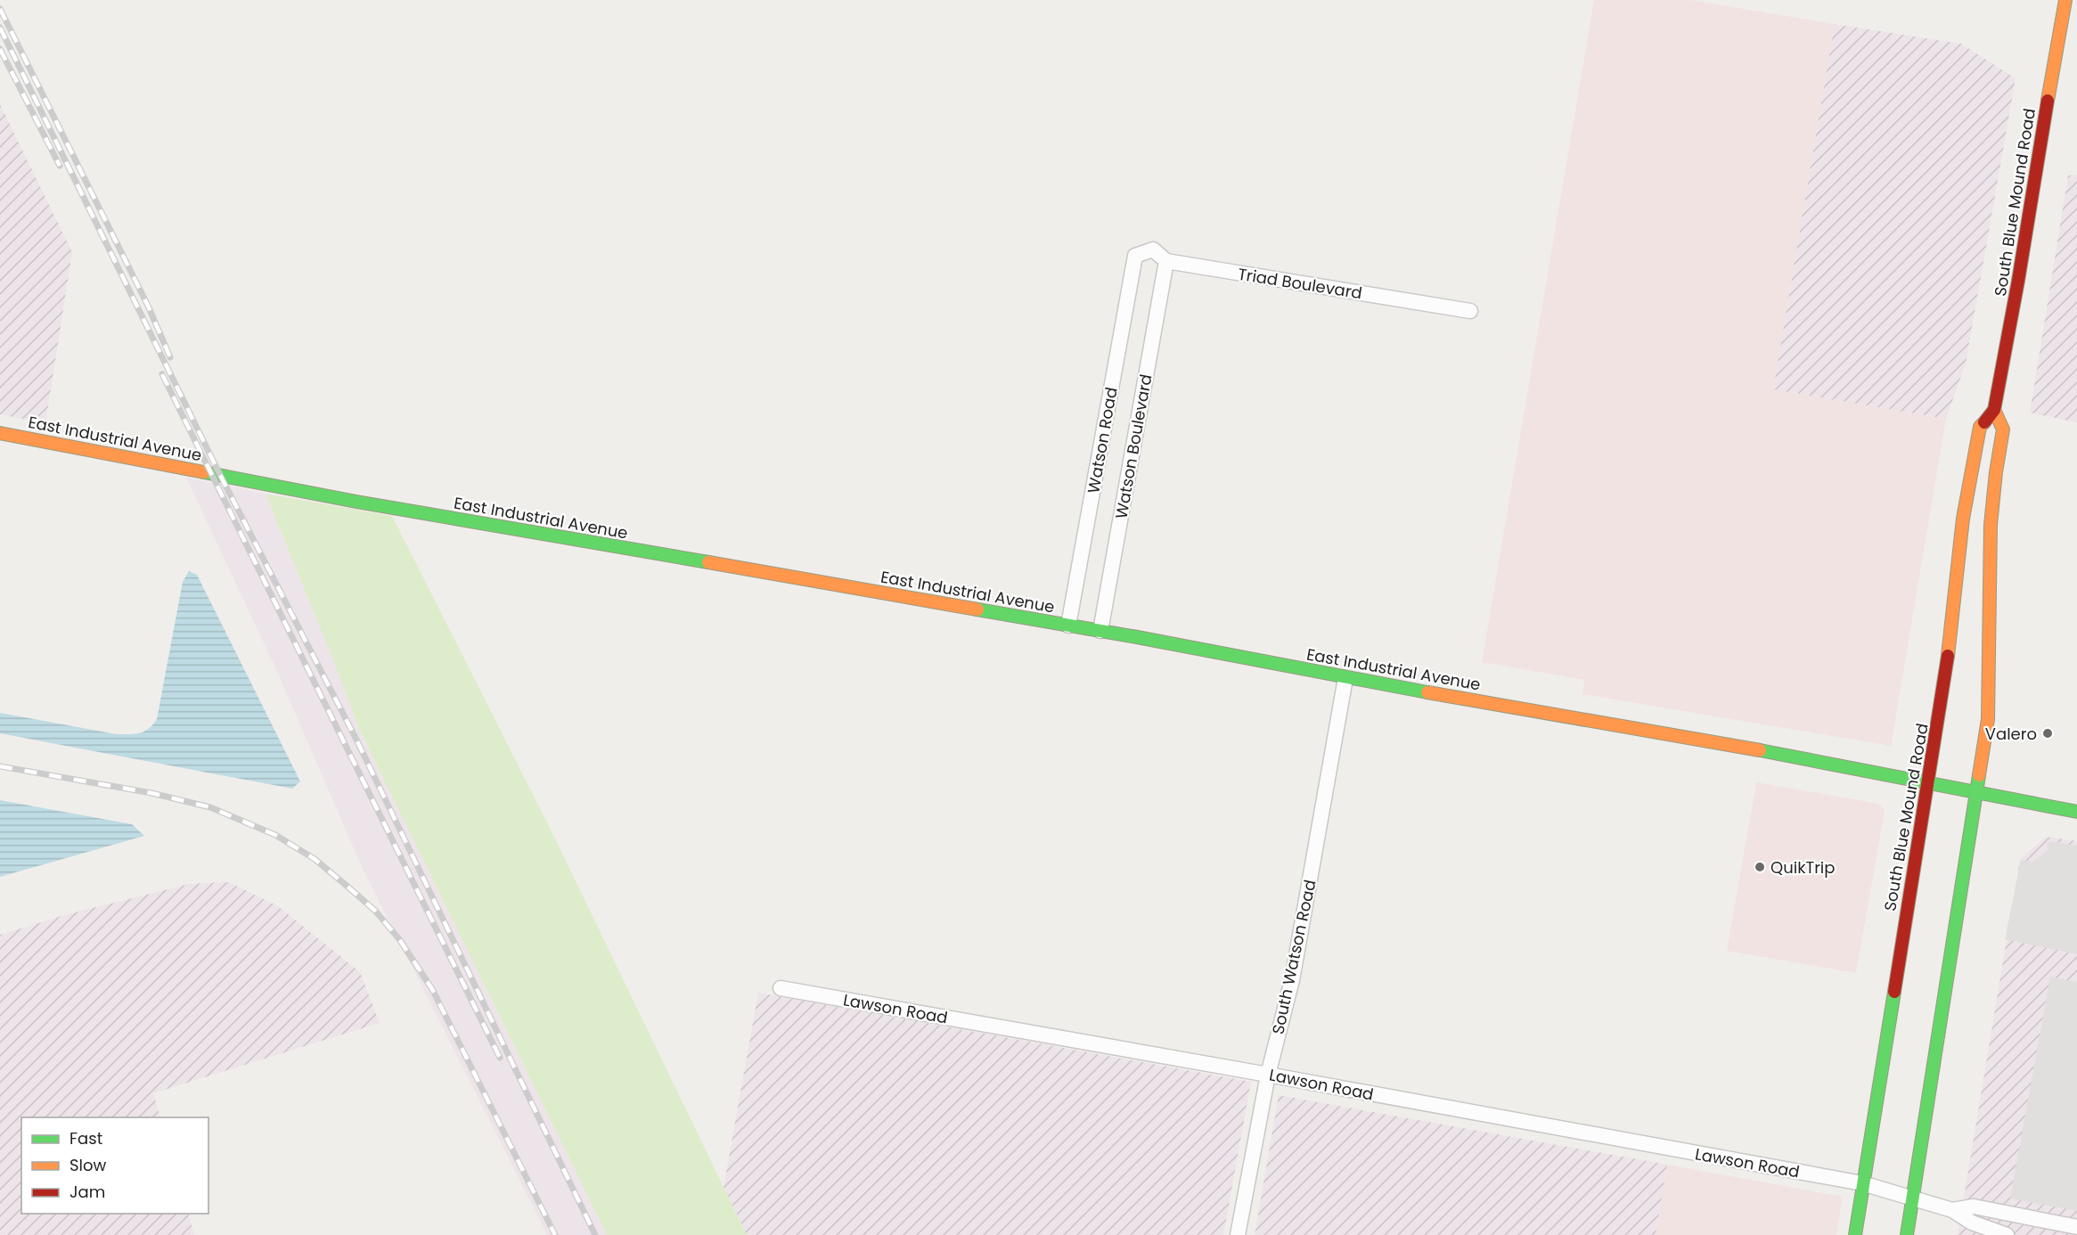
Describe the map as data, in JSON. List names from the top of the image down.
{
  "streets": {
    "main road": ["South Blue Mound Road", "East Industrial Avenue"],
    "street": [
      "Triad Boulevard",
      "Watson Road",
      "Watson Boulevard",
      "South Watson Road",
      "Lawson Road"
    ]
  },
  "crossings": [
    ["South Blue Mound Road", "East Industrial Avenue"],
    ["South Blue Mound Road", "Lawson Road"],
    ["Triad Boulevard", "Watson Road"],
    ["Triad Boulevard", "Watson Boulevard"],
    ["East Industrial Avenue", "Watson Road"],
    ["East Industrial Avenue", "Watson Boulevard"],
    ["East Industrial Avenue", "South Watson Road"],
    ["South Watson Road", "Lawson Road"]
  ],
  "places": ["Valero", "QuikTrip"],
  "legend": ["Fast", "Slow", "Jam"]
}
